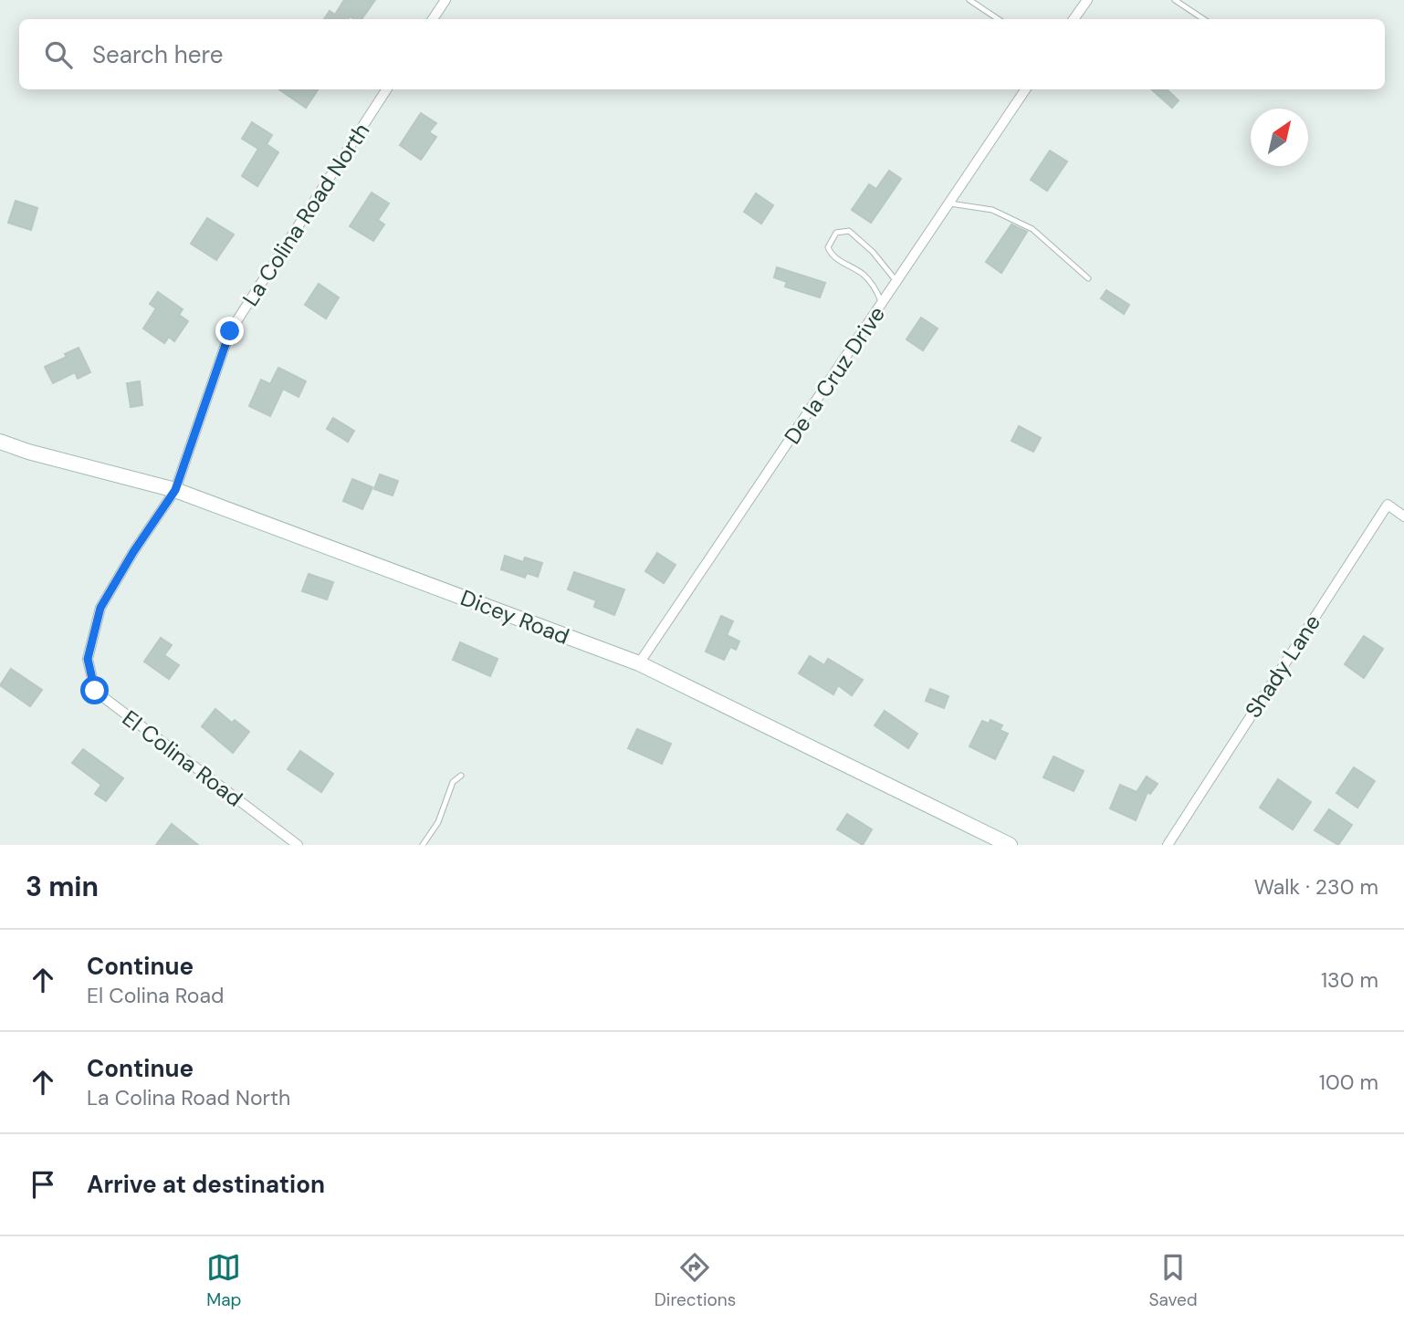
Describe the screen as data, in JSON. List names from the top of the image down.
{
  "streets": {
    "street": [
      "La Colina Road North",
      "De la Cruz Drive",
      "Dicey Road",
      "Shady Lane",
      "El Colina Road"
    ]
  },
  "crossings": [
    ["La Colina Road North", "Dicey Road"],
    ["La Colina Road North", "El Colina Road"],
    ["De la Cruz Drive", "Dicey Road"],
    ["Dicey Road", "El Colina Road"]
  ],
  "north": "top right",
  "page": {
    "search": "Search here",
    "heading": ["3 min", "Walk · 230 m"],
    "list": [
      ["Continue", "El Colina Road", "130 m"],
      ["Continue", "La Colina Road North", "100 m"],
      "Arrive at destination"
    ],
    "nav": ["Map", "Directions", "Saved"]
  }
}
